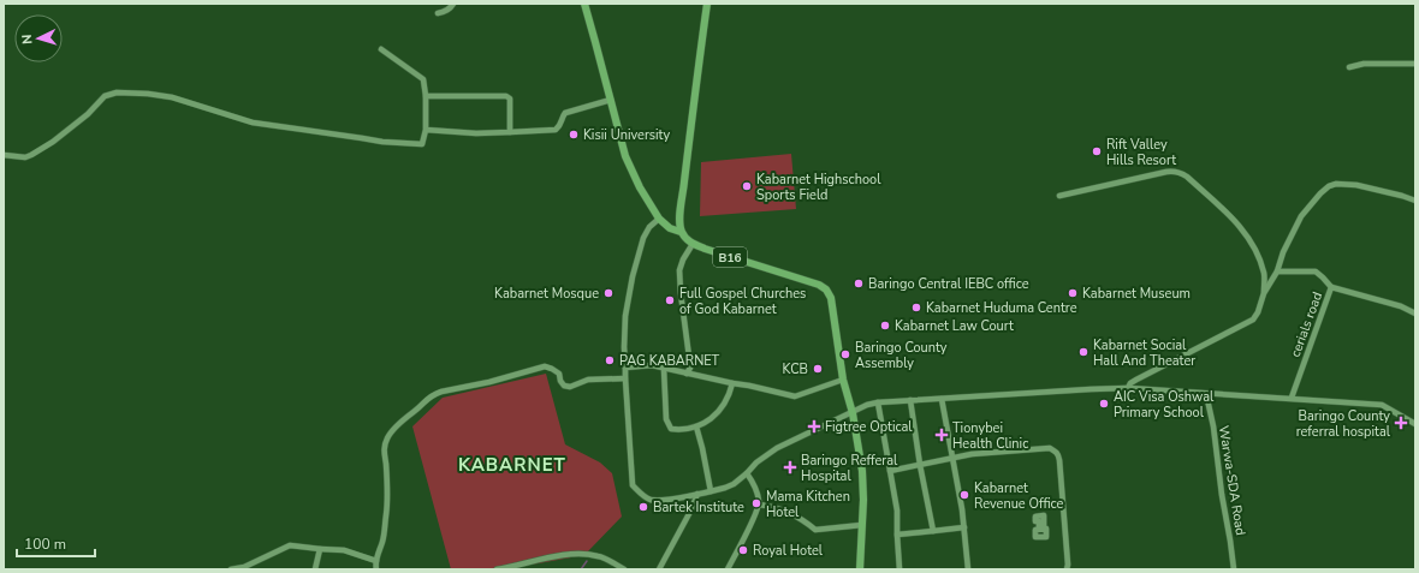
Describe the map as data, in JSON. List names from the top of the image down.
{
  "streets": {
    "main road": ["B16"],
    "street": ["cerials road", "Warwa-SDA Road"]
  },
  "districts": ["KABARNET"],
  "places": {
    "other": [
      "Kisii University",
      "Rift Valley Hills Resort",
      "Kabarnet Highschool Sports Field",
      "Baringo Central IEBC office",
      "Kabarnet Mosque",
      "Kabarnet Museum",
      "Full Gospel Churches of God Kabarnet",
      "Kabarnet Huduma Centre",
      "Kabarnet Law Court",
      "Kabarnet Social Hall And Theater",
      "Baringo County Assembly",
      "PAG KABARNET",
      "KCB",
      "AIC Visa Oshwal Primary School",
      "Kabarnet Revenue Office",
      "Mama Kitchen Hotel",
      "Bartek Institute",
      "Royal Hotel"
    ],
    "health": [
      "Baringo County referral hospital",
      "Figtree Optical",
      "Tionybei Health Clinic",
      "Baringo Refferal Hospital"
    ]
  },
  "scale_bar": "100 m",
  "north": "left"
}
